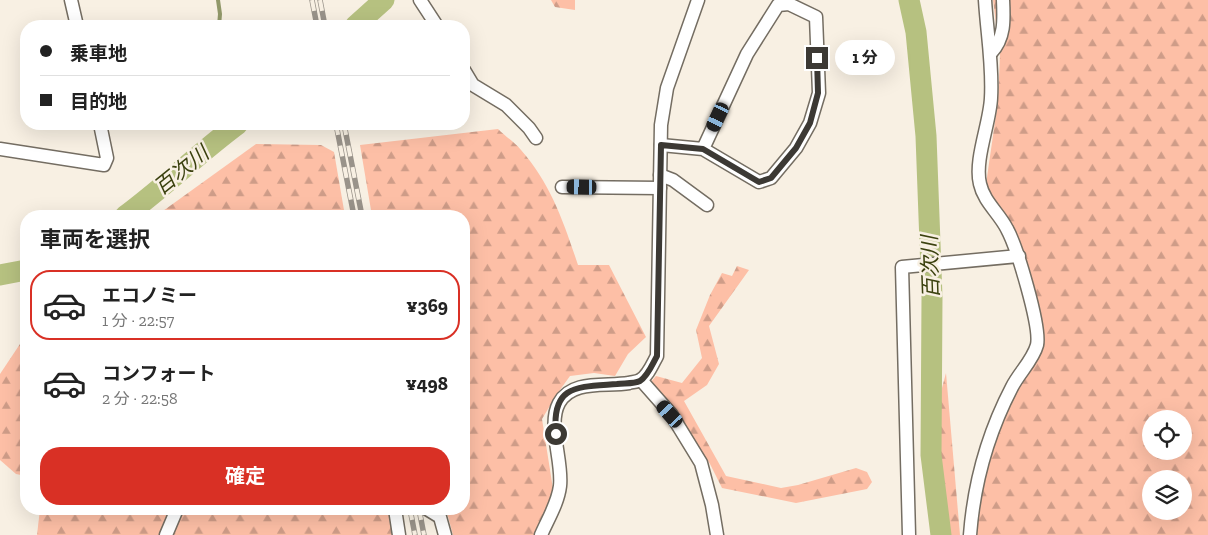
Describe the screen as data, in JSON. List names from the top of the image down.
{
  "water": ["百次川"],
  "page": {
    "banner": ["乗車地", "目的地"],
    "bubble": "1 分",
    "heading": "車両を選択",
    "list": [
      {
        "name": "エコノミー",
        "note": "1 分 · 22:57",
        "value": "¥369"
      },
      {
        "name": "コンフォート",
        "note": "2 分 · 22:58",
        "value": "¥498"
      }
    ],
    "buttons": "確定"
  }
}
